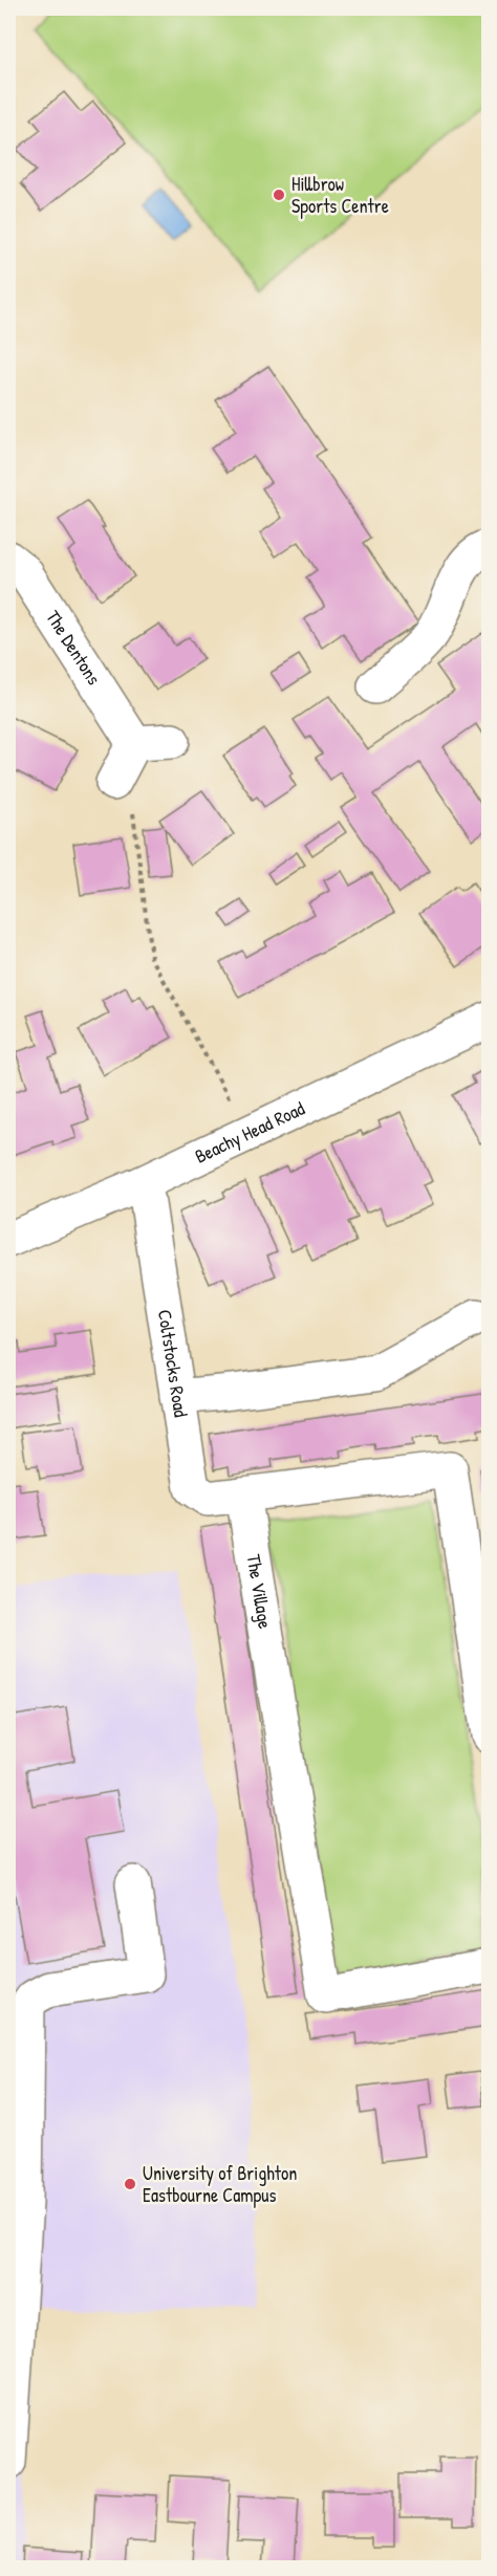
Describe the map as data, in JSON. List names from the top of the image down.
{
  "streets": {
    "street": [
      "The Dentons",
      "Beachy Head Road",
      "Coltstocks Road",
      "The Village"
    ]
  },
  "crossings": [
    ["Beachy Head Road", "Coltstocks Road"],
    ["Coltstocks Road", "The Village"]
  ],
  "places": ["Hillbrow Sports Centre", "University of Brighton Eastbourne Campus"]
}
